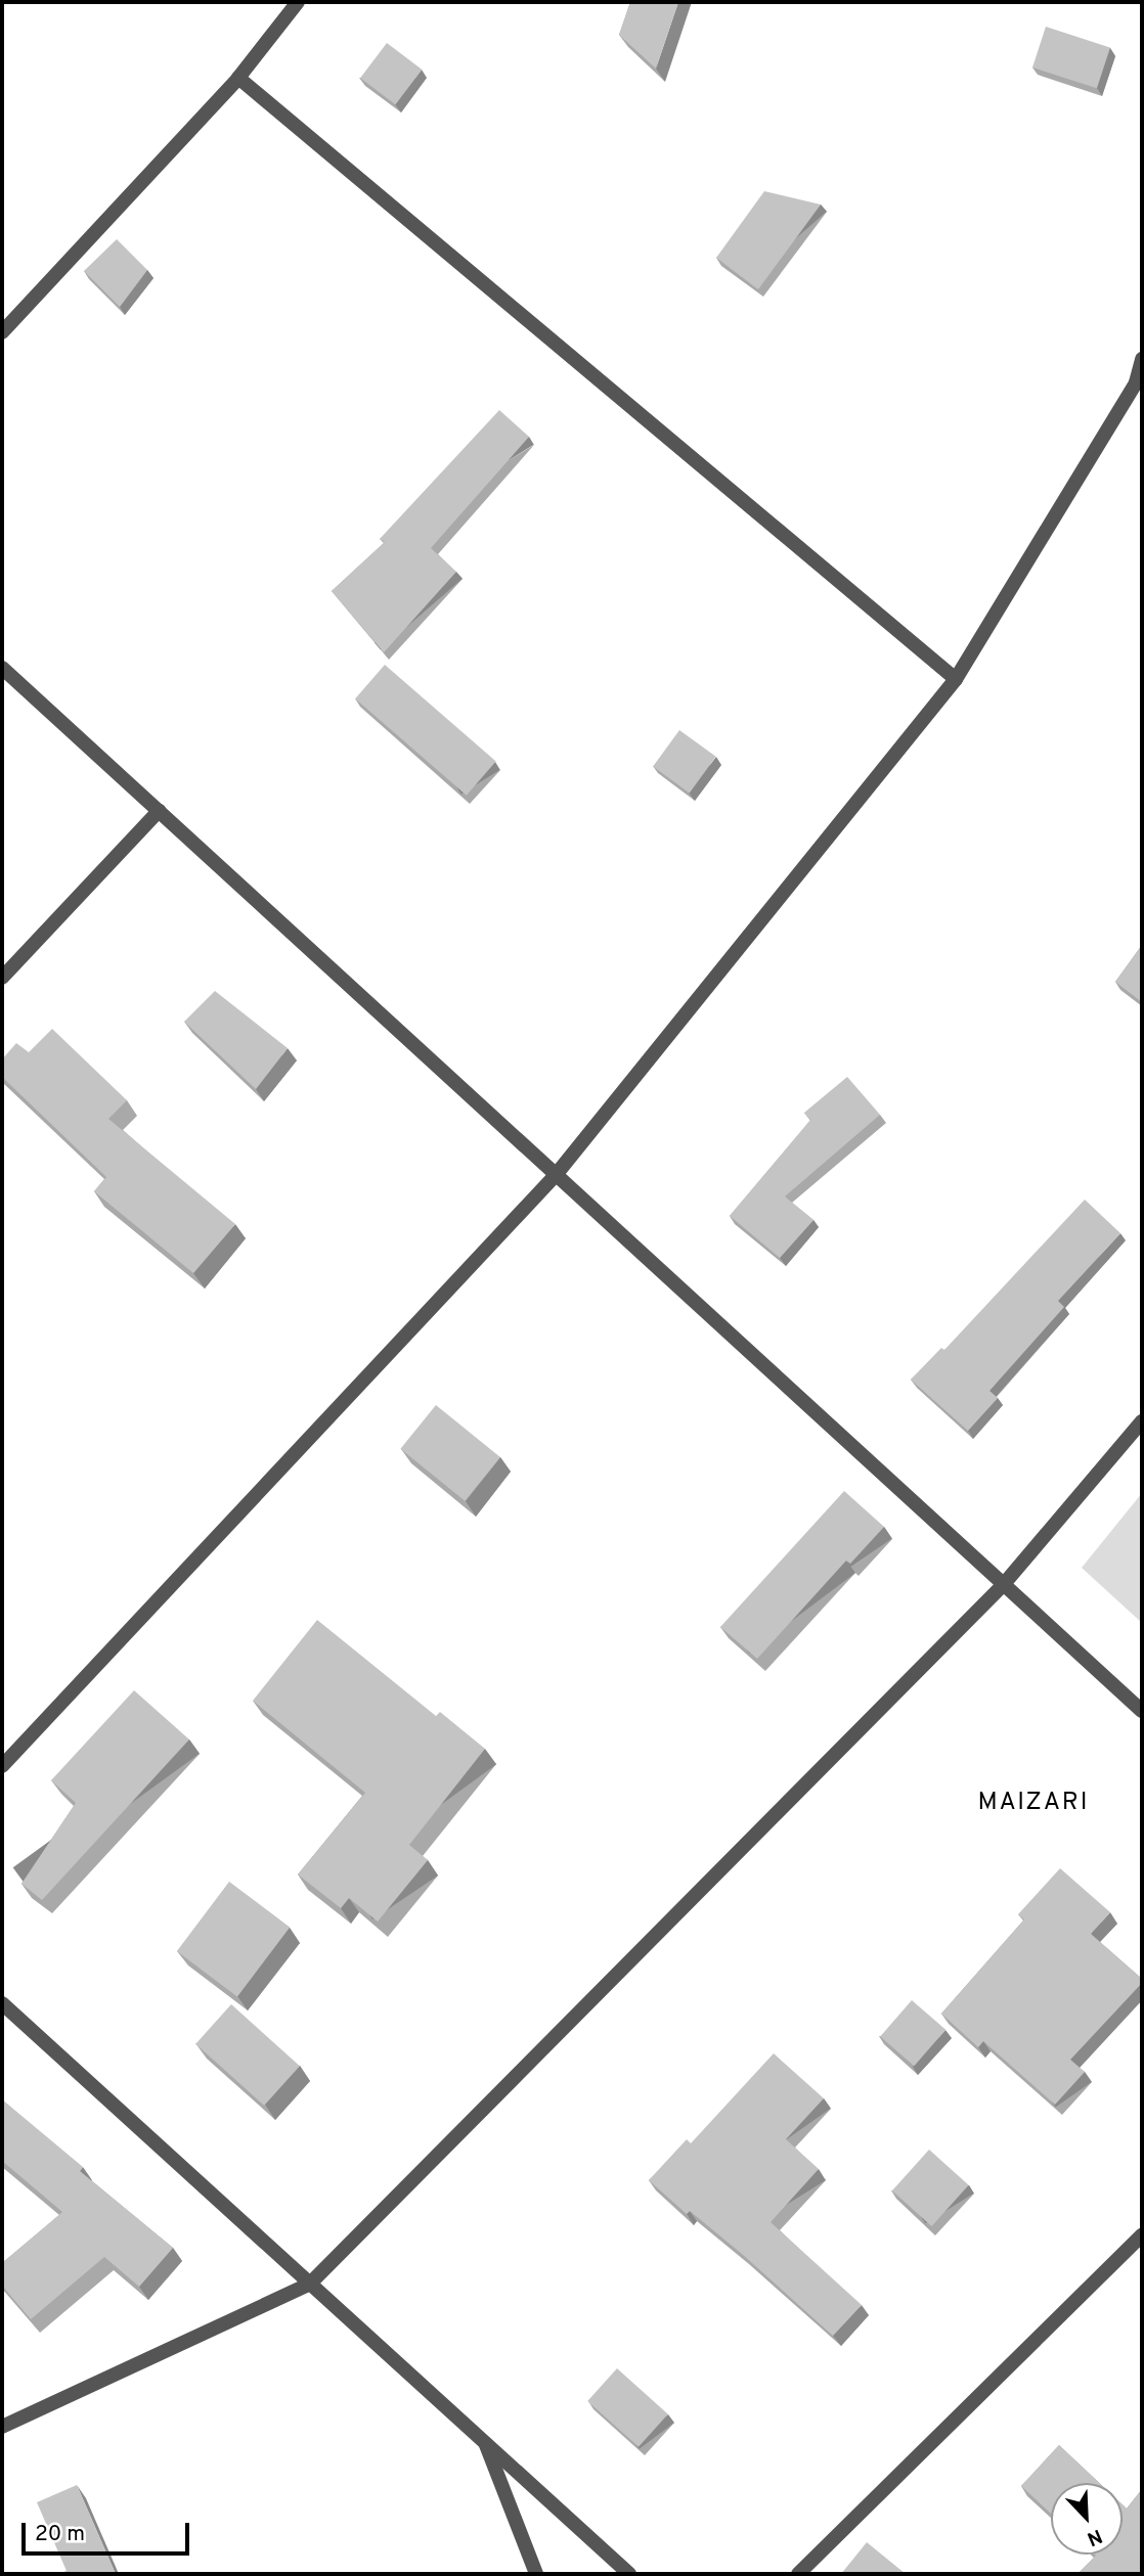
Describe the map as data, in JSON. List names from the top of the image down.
{
  "districts": ["MAIZARI"],
  "scale_bar": "20 m",
  "north": "bottom right"
}
